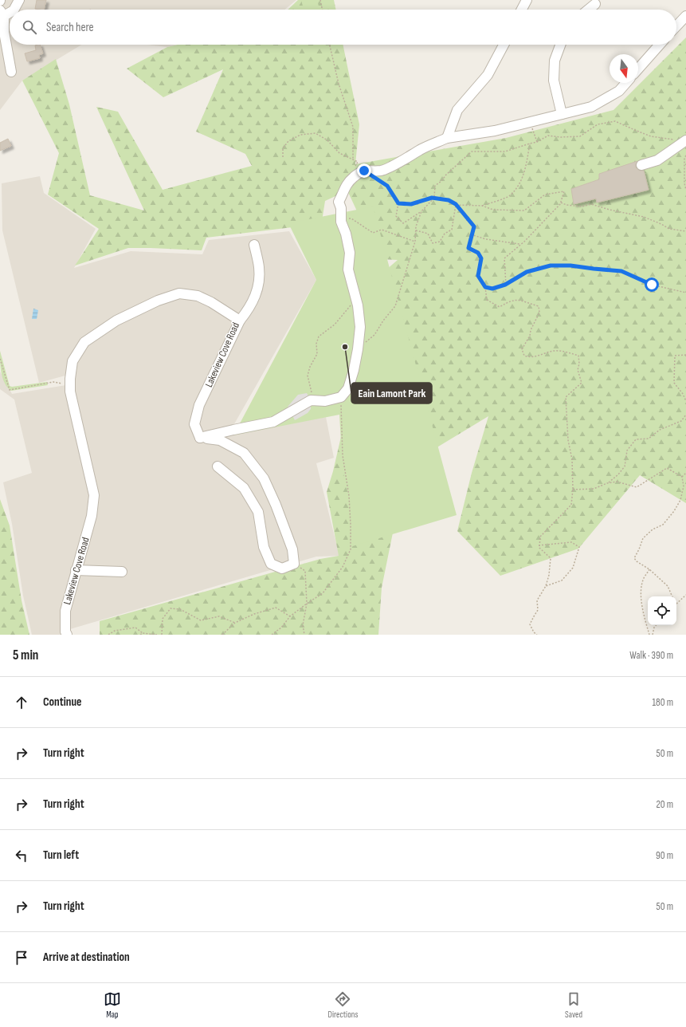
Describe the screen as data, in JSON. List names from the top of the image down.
{
  "streets": {
    "street": ["Lakeview Cove Road"]
  },
  "places": ["Eain Lamont Park"],
  "north": "bottom",
  "page": {
    "search": "Search here",
    "heading": ["5 min", "Walk · 390 m"],
    "list": [
      ["Continue", "180 m"],
      ["Turn right", "50 m"],
      ["Turn right", "20 m"],
      ["Turn left", "90 m"],
      ["Turn right", "50 m"],
      "Arrive at destination"
    ],
    "nav": ["Map", "Directions", "Saved"]
  }
}
